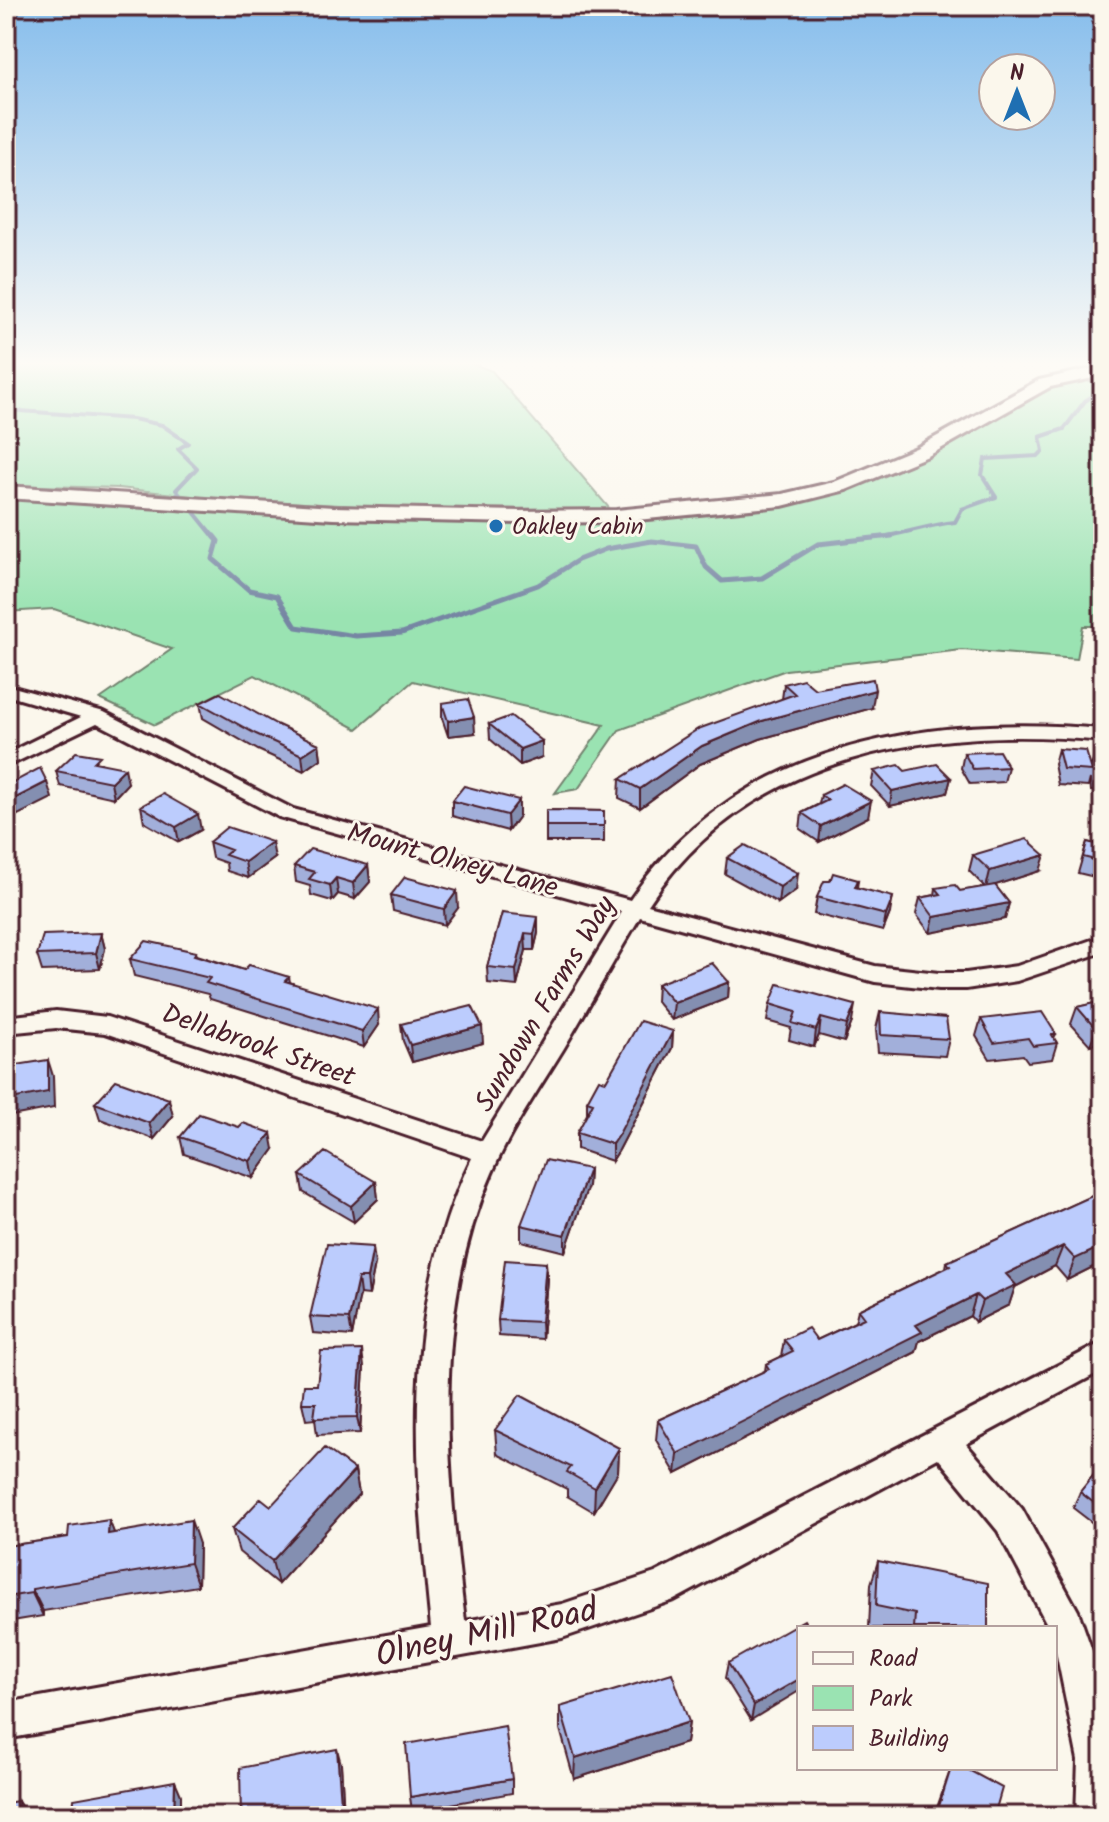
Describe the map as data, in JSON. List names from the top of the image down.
{
  "streets": {
    "street": [
      "Mount Olney Lane",
      "Sundown Farms Way",
      "Dellabrook Street",
      "Olney Mill Road"
    ]
  },
  "crossings": [
    ["Mount Olney Lane", "Sundown Farms Way"],
    ["Sundown Farms Way", "Dellabrook Street"],
    ["Sundown Farms Way", "Olney Mill Road"]
  ],
  "places": ["Oakley Cabin"],
  "legend": ["Road", "Park", "Building"],
  "north": "top"
}
